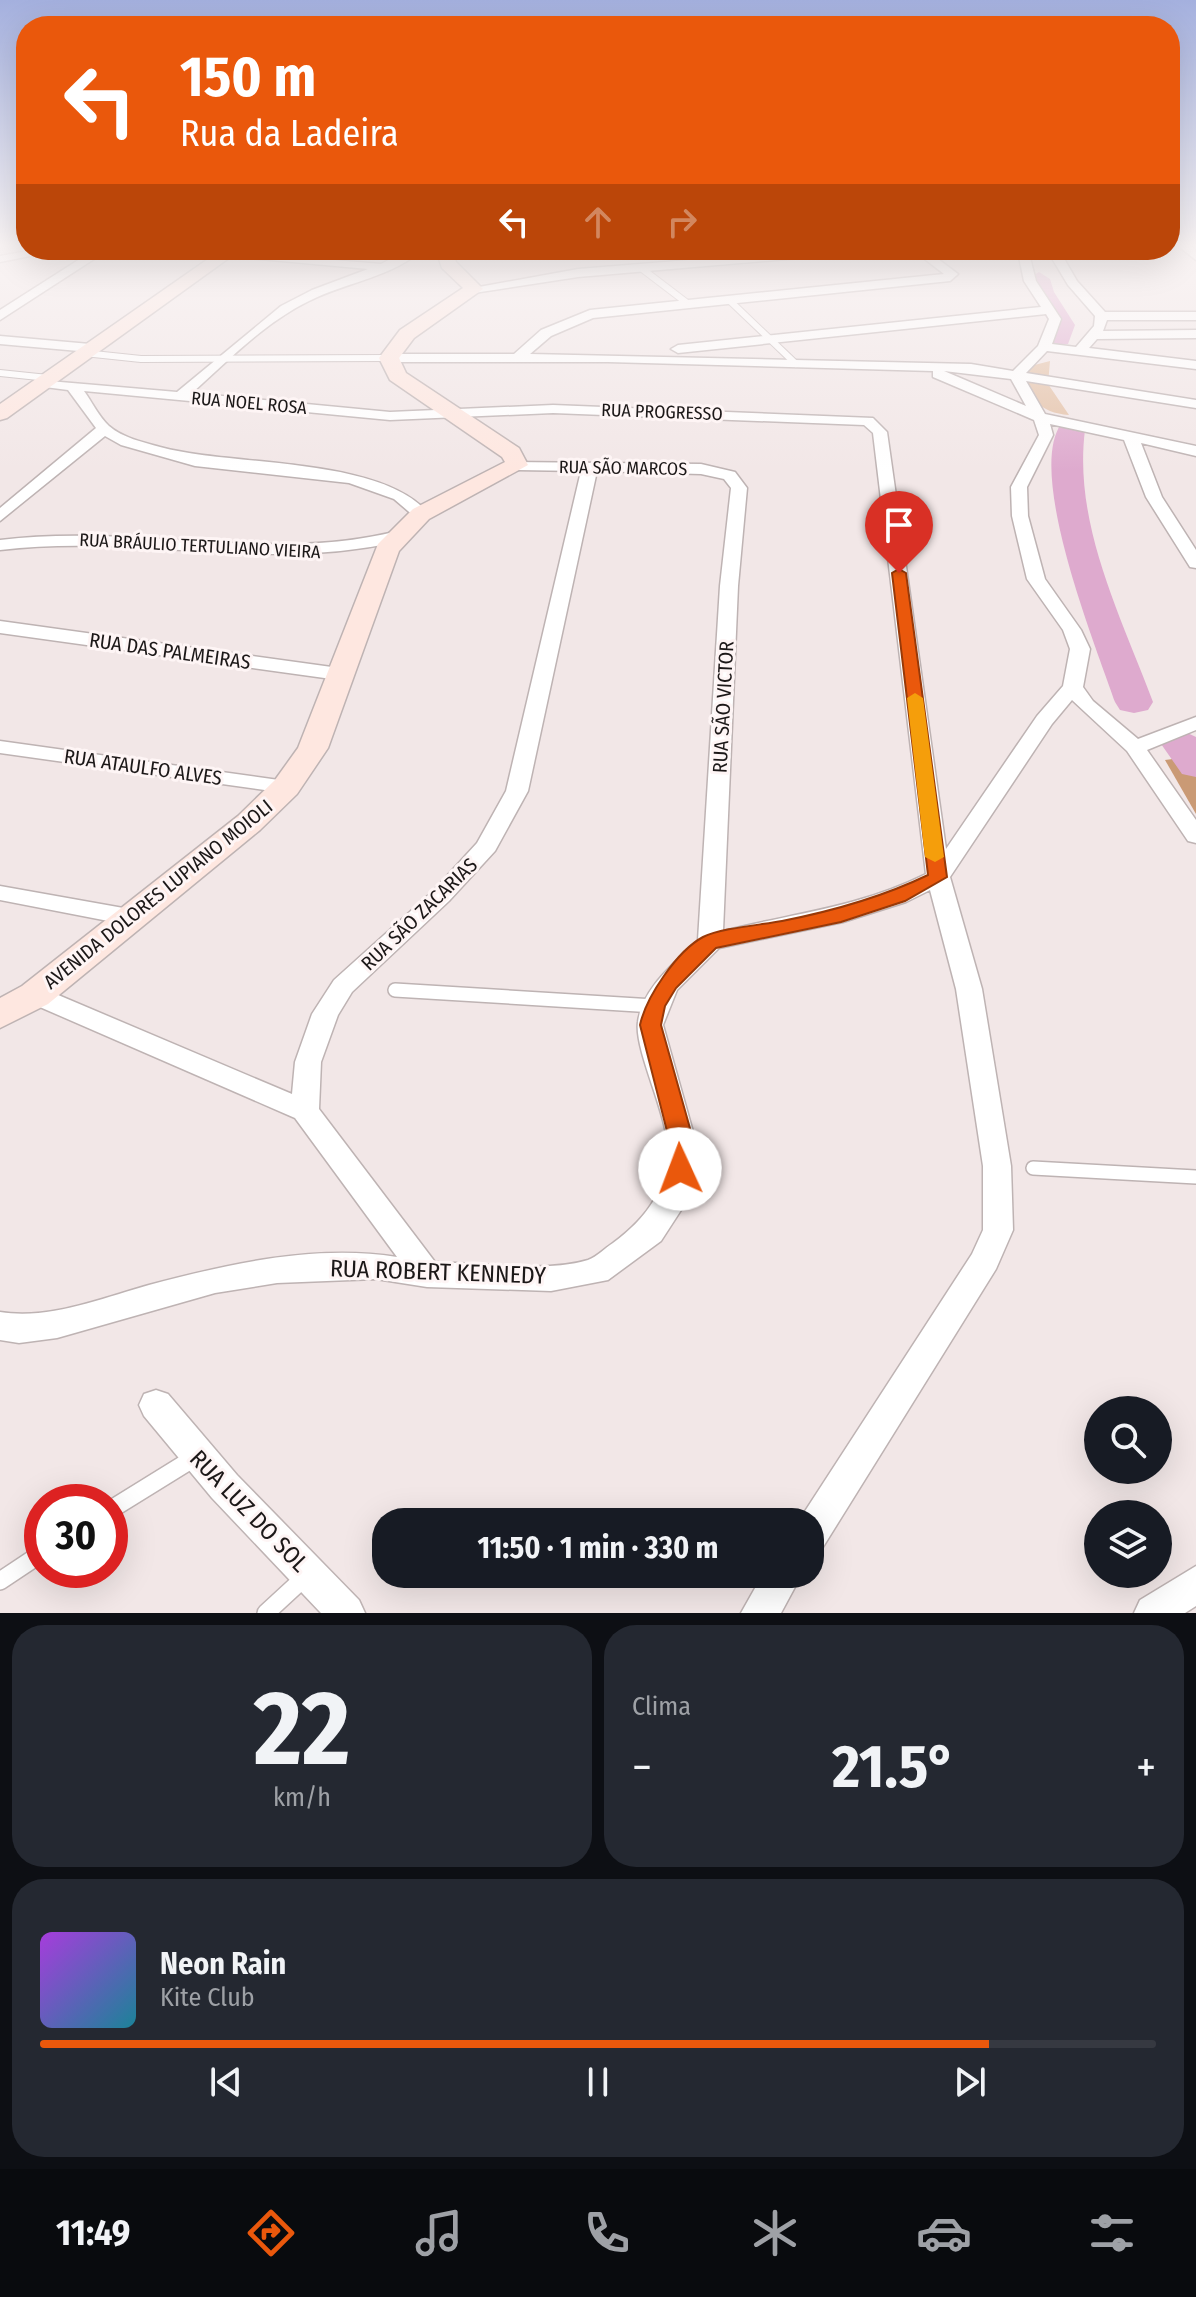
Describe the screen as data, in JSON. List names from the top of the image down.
{
  "streets": {
    "main road": ["AVENIDA DOLORES LUPIANO MOIOLI"],
    "street": [
      "RUA NOEL ROSA",
      "RUA PROGRESSO",
      "RUA SÃO MARCOS",
      "RUA BRÁULIO TERTULIANO VIEIRA",
      "RUA DAS PALMEIRAS",
      "RUA SÃO VICTOR",
      "RUA ATAULFO ALVES",
      "RUA SÃO ZACARIAS",
      "RUA ROBERT KENNEDY",
      "RUA LUZ DO SOL"
    ]
  },
  "crossings": [
    ["RUA NOEL ROSA", "RUA PROGRESSO"],
    ["RUA SÃO MARCOS", "RUA SÃO VICTOR"],
    ["RUA SÃO MARCOS", "AVENIDA DOLORES LUPIANO MOIOLI"],
    ["RUA SÃO MARCOS", "RUA SÃO ZACARIAS"],
    ["RUA BRÁULIO TERTULIANO VIEIRA", "AVENIDA DOLORES LUPIANO MOIOLI"],
    ["RUA DAS PALMEIRAS", "AVENIDA DOLORES LUPIANO MOIOLI"],
    ["RUA ATAULFO ALVES", "AVENIDA DOLORES LUPIANO MOIOLI"]
  ],
  "page": {
    "turn": ["150 m", "Rua da Ladeira"],
    "limit": "30",
    "trip": "11:50 · 1 min · 330 m",
    "tile": [
      ["22", "km/h"],
      "Clima"
    ],
    "heat": ["−", "21.5°", "+"],
    "song": ["Neon Rain", "Kite Club"],
    "tabs": "11:49"
  }
}
